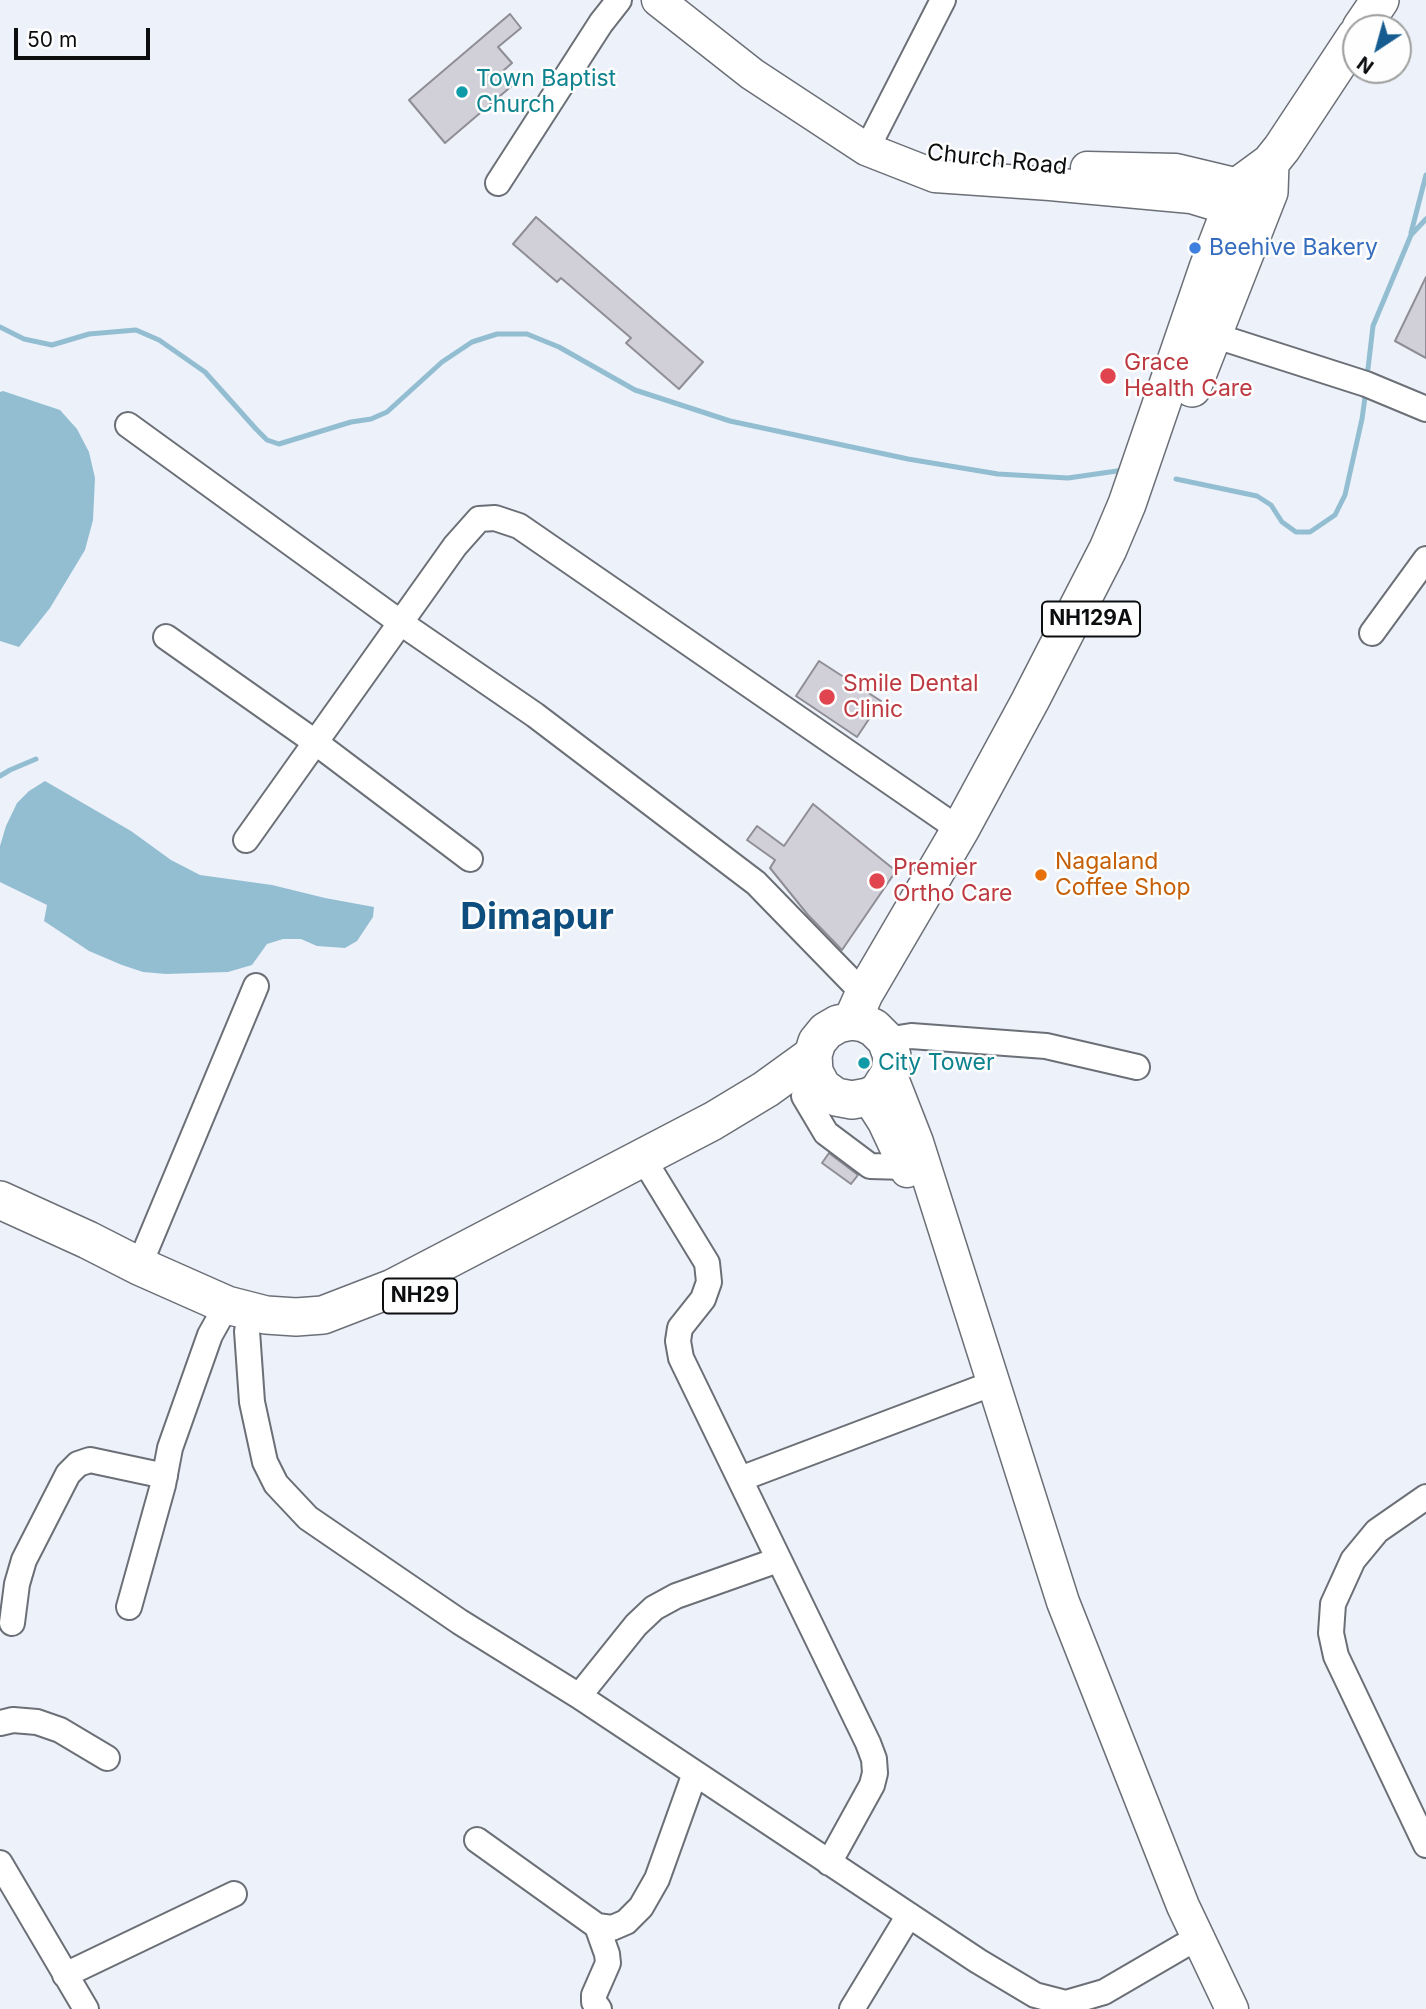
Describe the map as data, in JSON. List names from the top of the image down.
{
  "streets": {
    "highway": ["NH129A", "NH29"],
    "main road": ["Church Road"]
  },
  "crossings": [
    ["Church Road", "NH129A"],
    ["NH129A", "NH29"]
  ],
  "districts": ["Dimapur"],
  "places": [
    "Town Baptist Church",
    "Beehive Bakery",
    "Grace Health Care",
    "Smile Dental Clinic",
    "Nagaland Coffee Shop",
    "Premier Ortho Care",
    "City Tower"
  ],
  "scale_bar": "50 m",
  "north": "bottom left"
}
